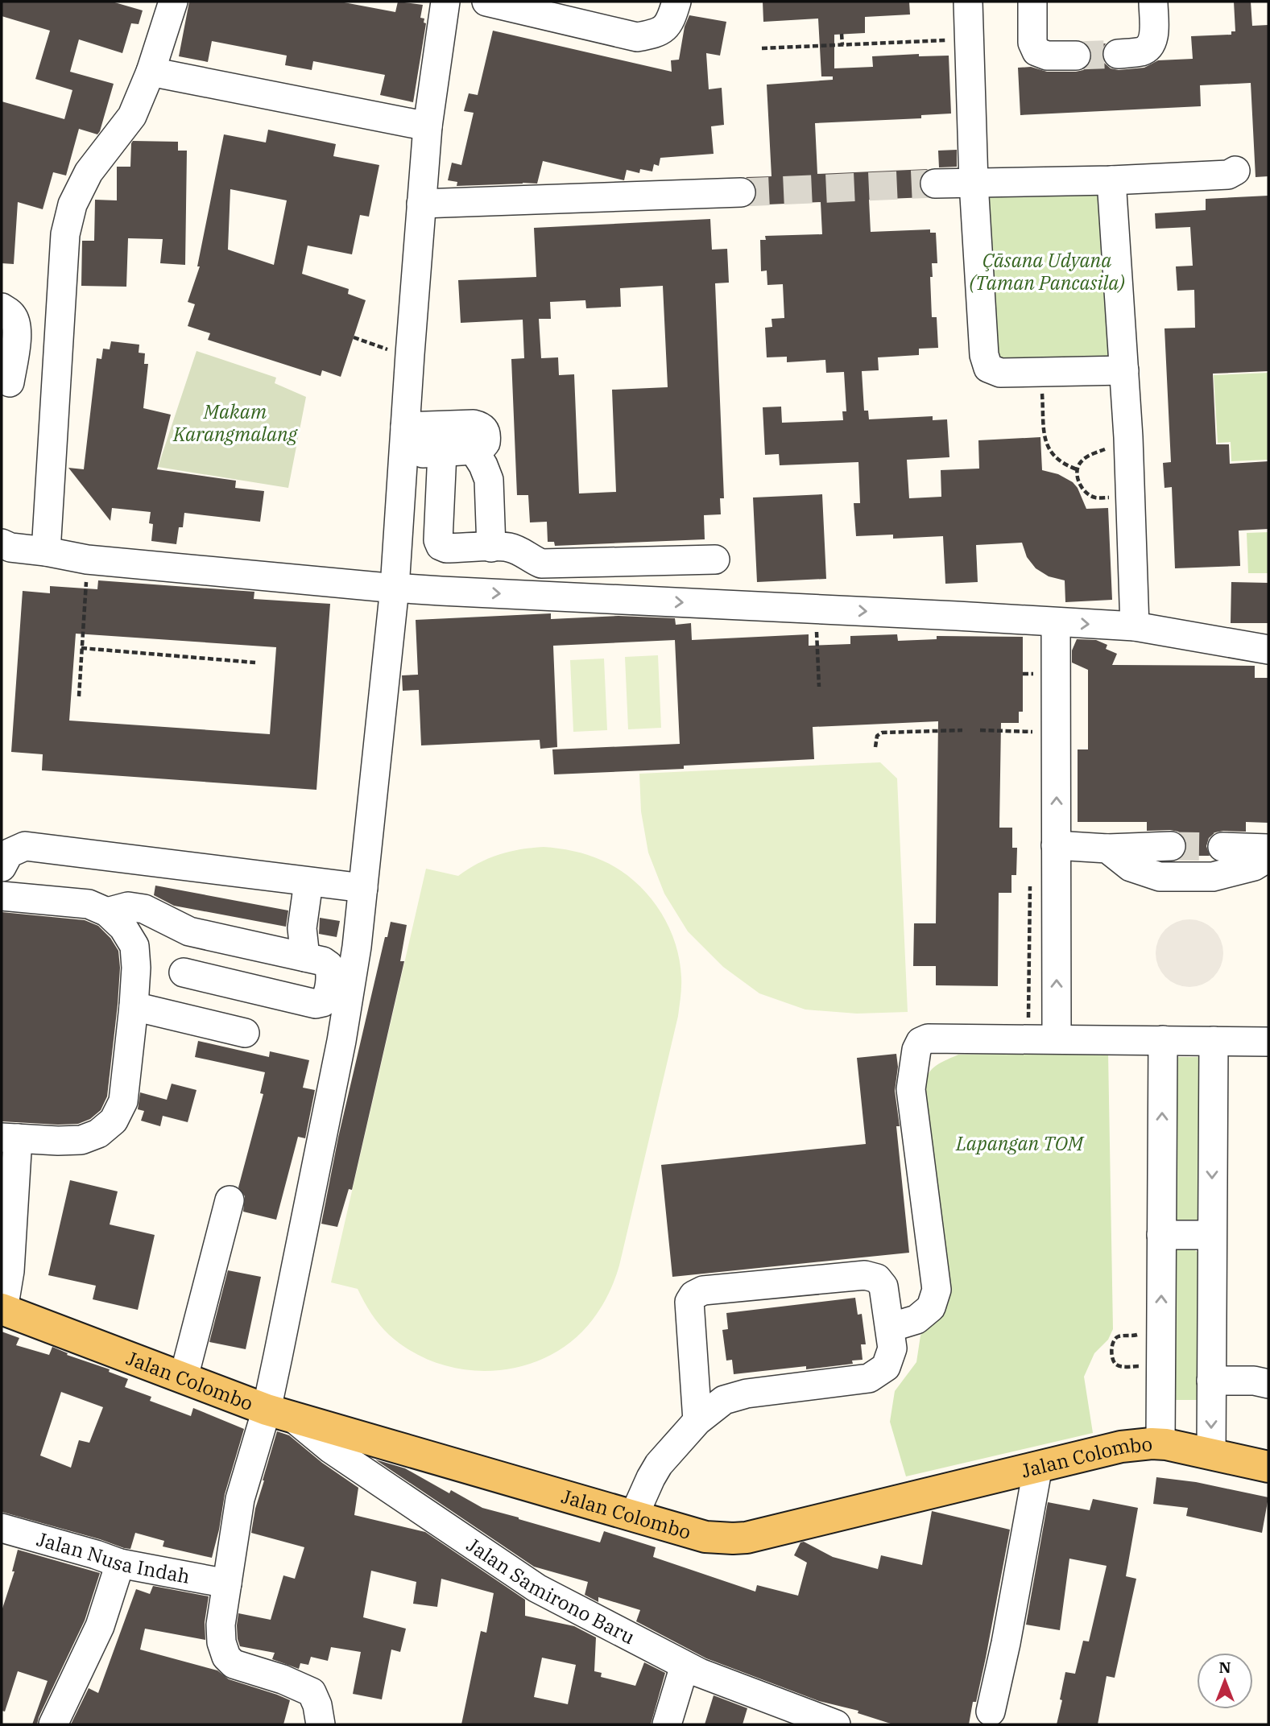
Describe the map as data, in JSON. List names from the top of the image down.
{
  "streets": {
    "main road": ["Jalan Colombo"],
    "street": ["Jalan Nusa Indah", "Jalan Samirono Baru"]
  },
  "crossings": [
    ["Jalan Colombo", "Jalan Samirono Baru"]
  ],
  "parks": ["Çāsana Udyana (Taman Pancasila)", "Makam Karangmalang", "Lapangan TOM"],
  "north": "top"
}
